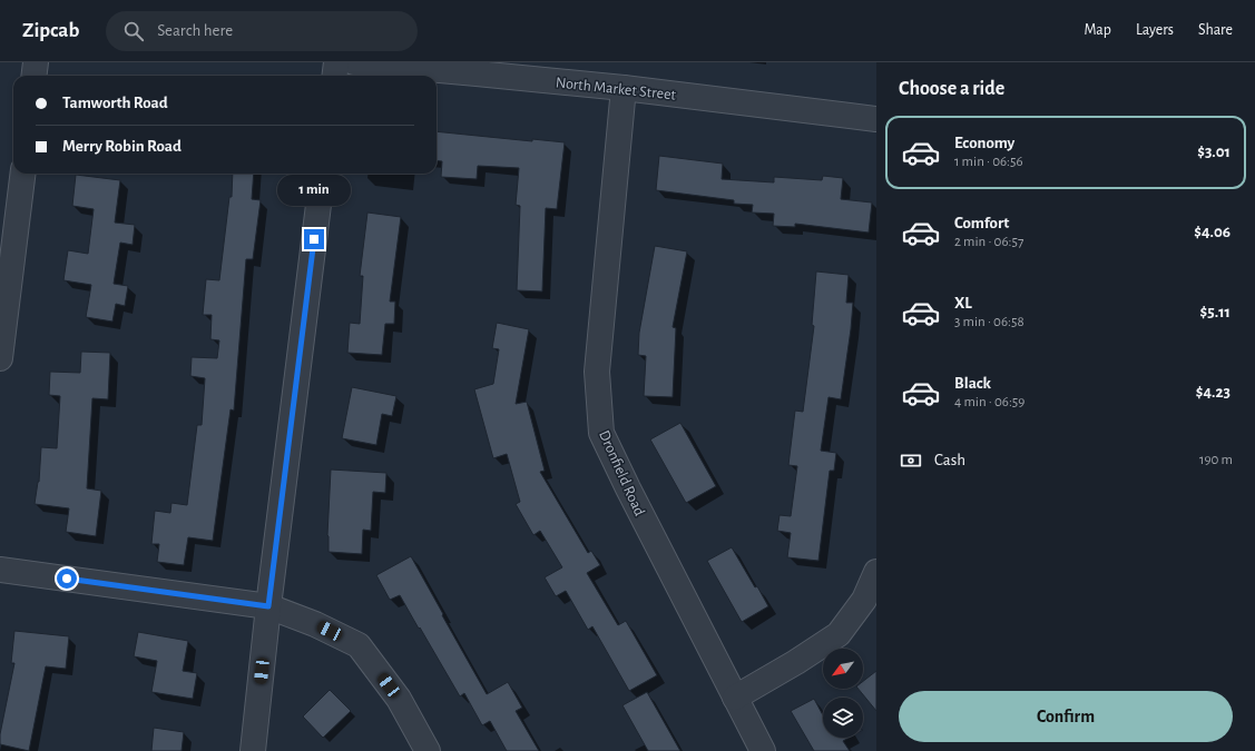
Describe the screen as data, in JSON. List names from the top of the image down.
{
  "streets": {
    "street": ["North Market Street", "Dronfield Road"]
  },
  "crossings": [
    ["North Market Street", "Dronfield Road"]
  ],
  "north": "bottom left",
  "page": {
    "header": "Zipcab",
    "search": "Search here",
    "nav": ["Map", "Layers", "Share"],
    "heading": "Choose a ride",
    "banner": ["Tamworth Road", "Merry Robin Road"],
    "list": [
      {
        "name": "Economy",
        "note": "1 min · 06:56",
        "value": "$3.01"
      },
      {
        "name": "Comfort",
        "note": "2 min · 06:57",
        "value": "$4.06"
      },
      {
        "name": "XL",
        "note": "3 min · 06:58",
        "value": "$5.11"
      },
      {
        "name": "Black",
        "note": "4 min · 06:59",
        "value": "$4.23"
      }
    ],
    "bubble": "1 min",
    "pay": ["Cash", "190 m"],
    "buttons": "Confirm"
  }
}
